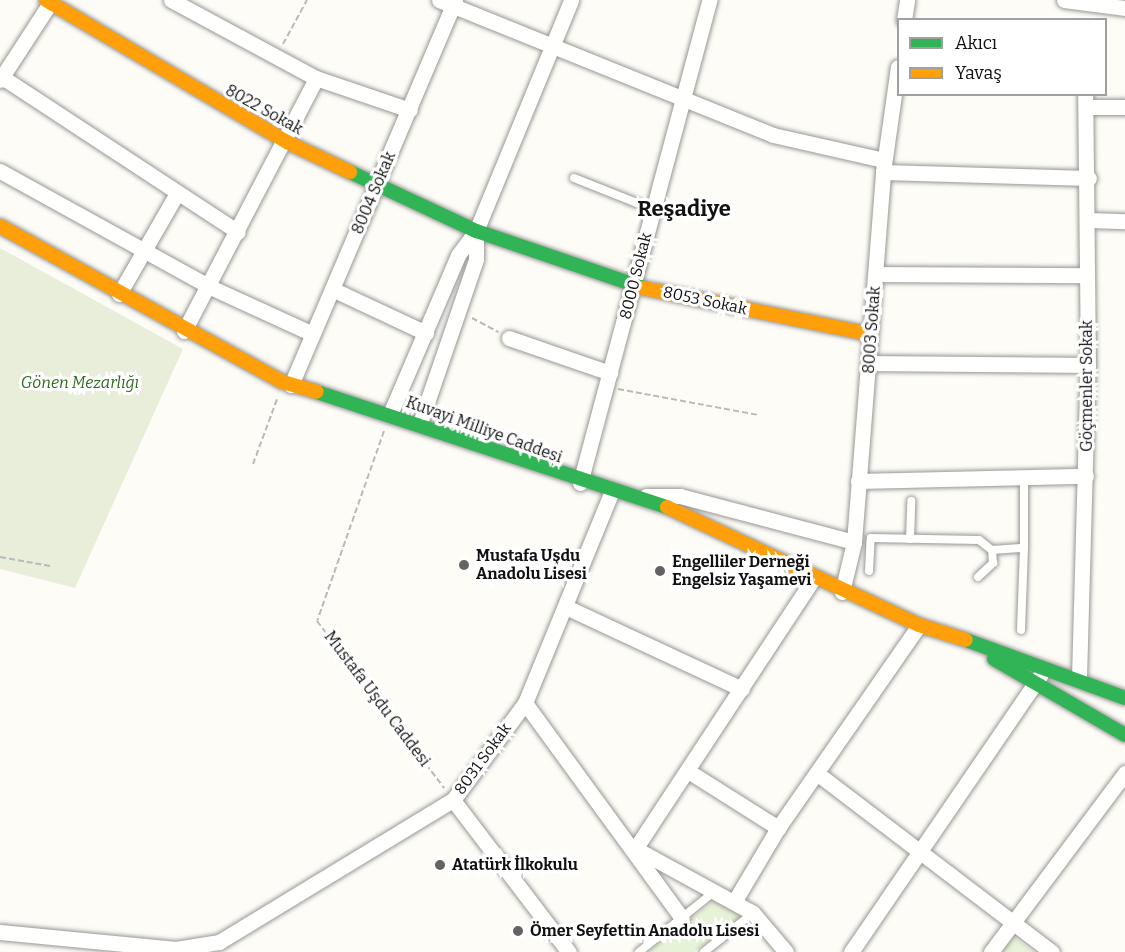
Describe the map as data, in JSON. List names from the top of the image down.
{
  "streets": {
    "main road": ["8022 Sokak", "8053 Sokak", "Kuvayi Milliye Caddesi"],
    "street": [
      "8004 Sokak",
      "8000 Sokak",
      "8003 Sokak",
      "Göçmenler Sokak",
      "8031 Sokak"
    ],
    "path": ["Mustafa Uşdu Caddesi"]
  },
  "crossings": [
    ["8022 Sokak", "8004 Sokak"],
    ["8022 Sokak", "8053 Sokak"],
    ["8004 Sokak", "Kuvayi Milliye Caddesi"],
    ["8000 Sokak", "8053 Sokak"],
    ["8000 Sokak", "Kuvayi Milliye Caddesi"],
    ["8053 Sokak", "8003 Sokak"],
    ["8003 Sokak", "Kuvayi Milliye Caddesi"],
    ["Göçmenler Sokak", "Kuvayi Milliye Caddesi"],
    ["Kuvayi Milliye Caddesi", "Mustafa Uşdu Caddesi"],
    ["Kuvayi Milliye Caddesi", "8031 Sokak"],
    ["Mustafa Uşdu Caddesi", "8031 Sokak"]
  ],
  "districts": ["Reşadiye"],
  "parks": ["Gönen Mezarlığı"],
  "places": [
    "Mustafa Uşdu Anadolu Lisesi",
    "Engelliler Derneği Engelsiz Yaşamevi",
    "Atatürk İlkokulu",
    "Ömer Seyfettin Anadolu Lisesi"
  ],
  "legend": ["Akıcı", "Yavaş"]
}
